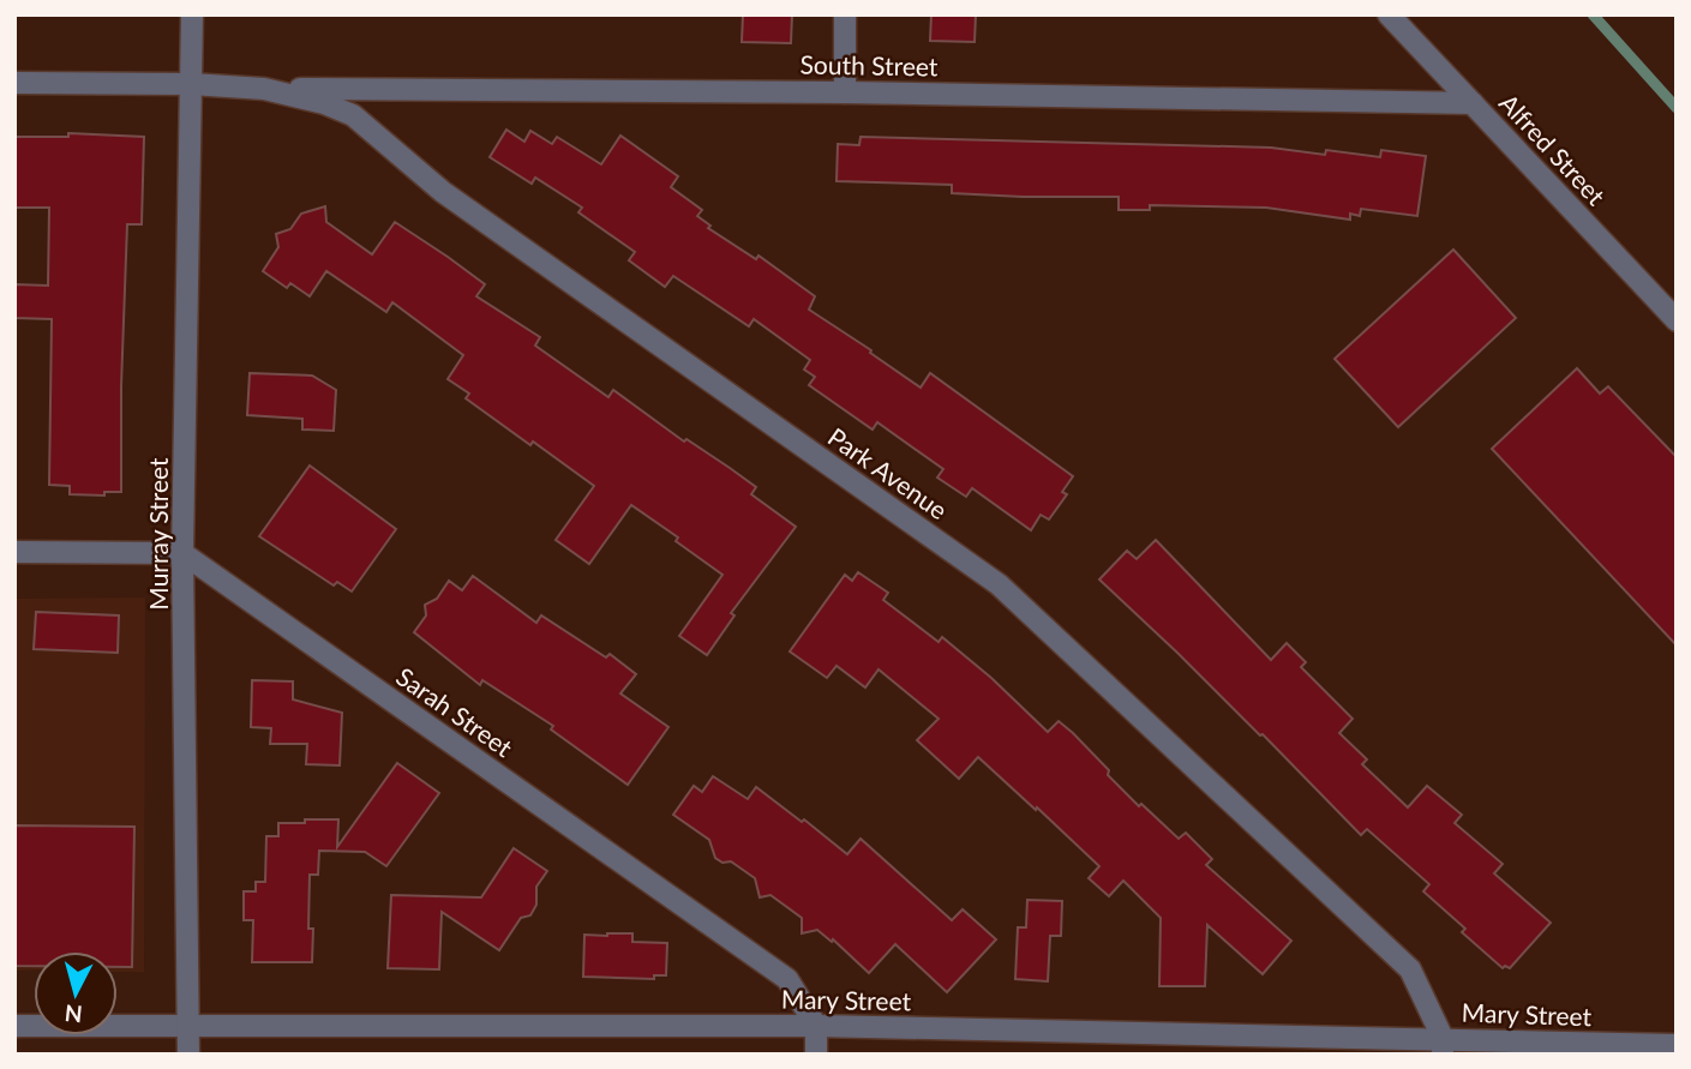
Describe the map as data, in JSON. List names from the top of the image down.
{
  "streets": {
    "street": [
      "South Street",
      "Alfred Street",
      "Park Avenue",
      "Murray Street",
      "Sarah Street",
      "Mary Street"
    ]
  },
  "crossings": [
    ["South Street", "Alfred Street"],
    ["South Street", "Park Avenue"],
    ["Park Avenue", "Murray Street"],
    ["Park Avenue", "Mary Street"],
    ["Murray Street", "Sarah Street"],
    ["Murray Street", "Mary Street"],
    ["Sarah Street", "Mary Street"]
  ],
  "north": "bottom"
}
